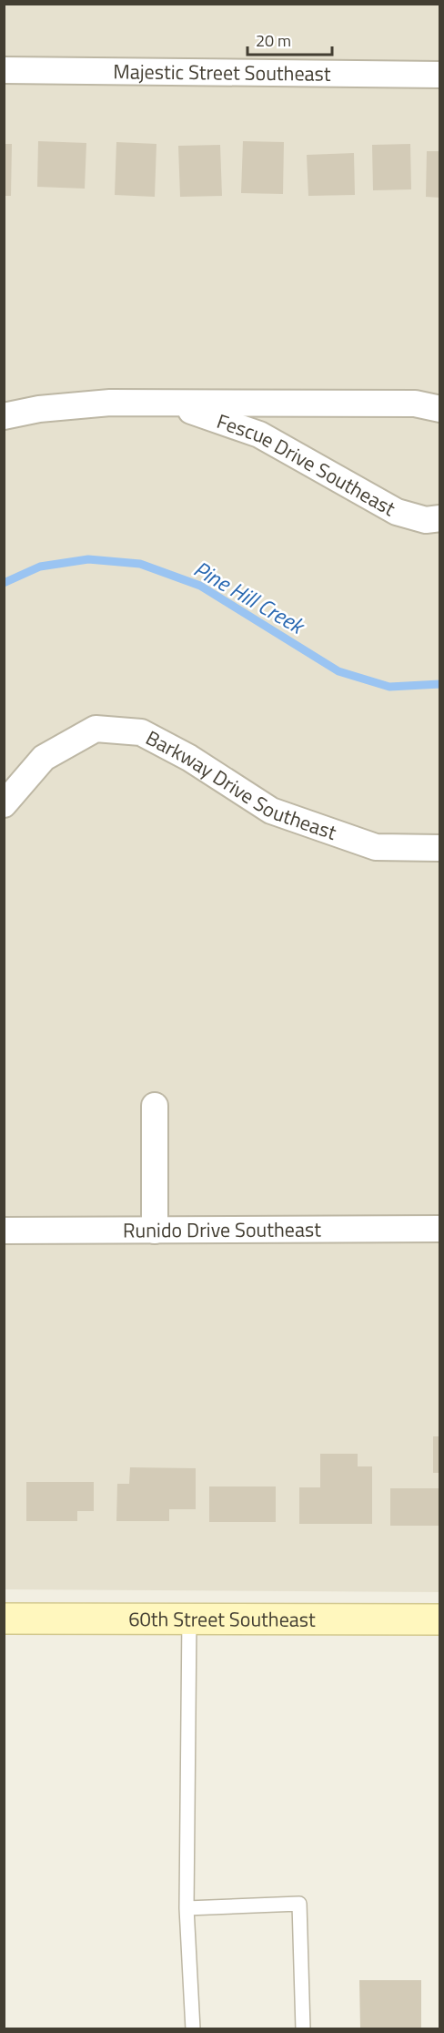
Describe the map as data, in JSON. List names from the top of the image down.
{
  "streets": {
    "main road": ["60th Street Southeast"],
    "street": [
      "Majestic Street Southeast",
      "Fescue Drive Southeast",
      "Barkway Drive Southeast",
      "Runido Drive Southeast"
    ]
  },
  "water": ["Pine Hill Creek"],
  "scale_bar": "20 m"
}
